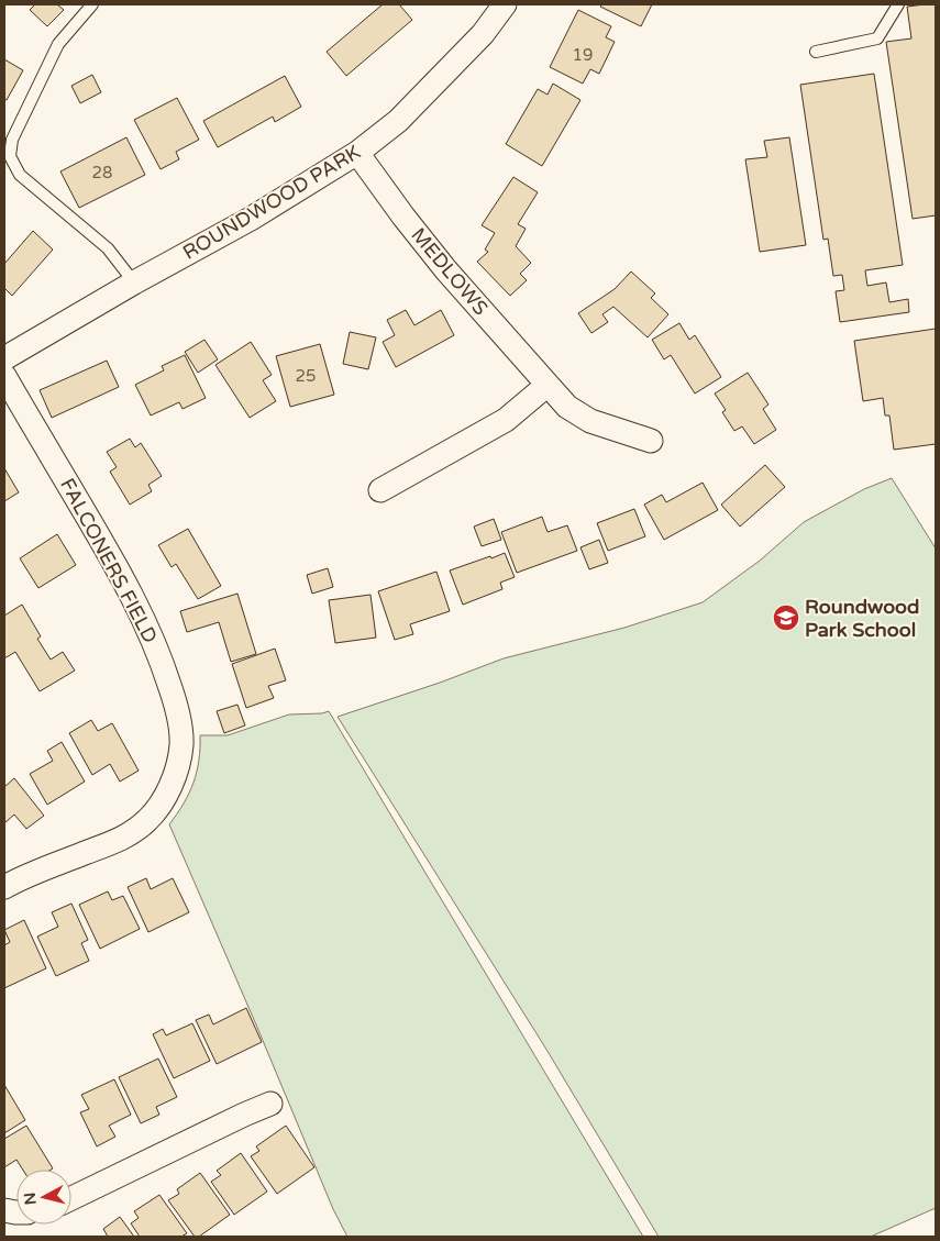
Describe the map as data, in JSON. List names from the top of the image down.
{
  "streets": {
    "street": ["ROUNDWOOD PARK", "MEDLOWS", "FALCONERS FIELD"]
  },
  "crossings": [
    ["ROUNDWOOD PARK", "MEDLOWS"]
  ],
  "places": {
    "school or university": ["Roundwood Park School"]
  },
  "house_numbers": ["19", "28", "25"],
  "north": "left"
}
